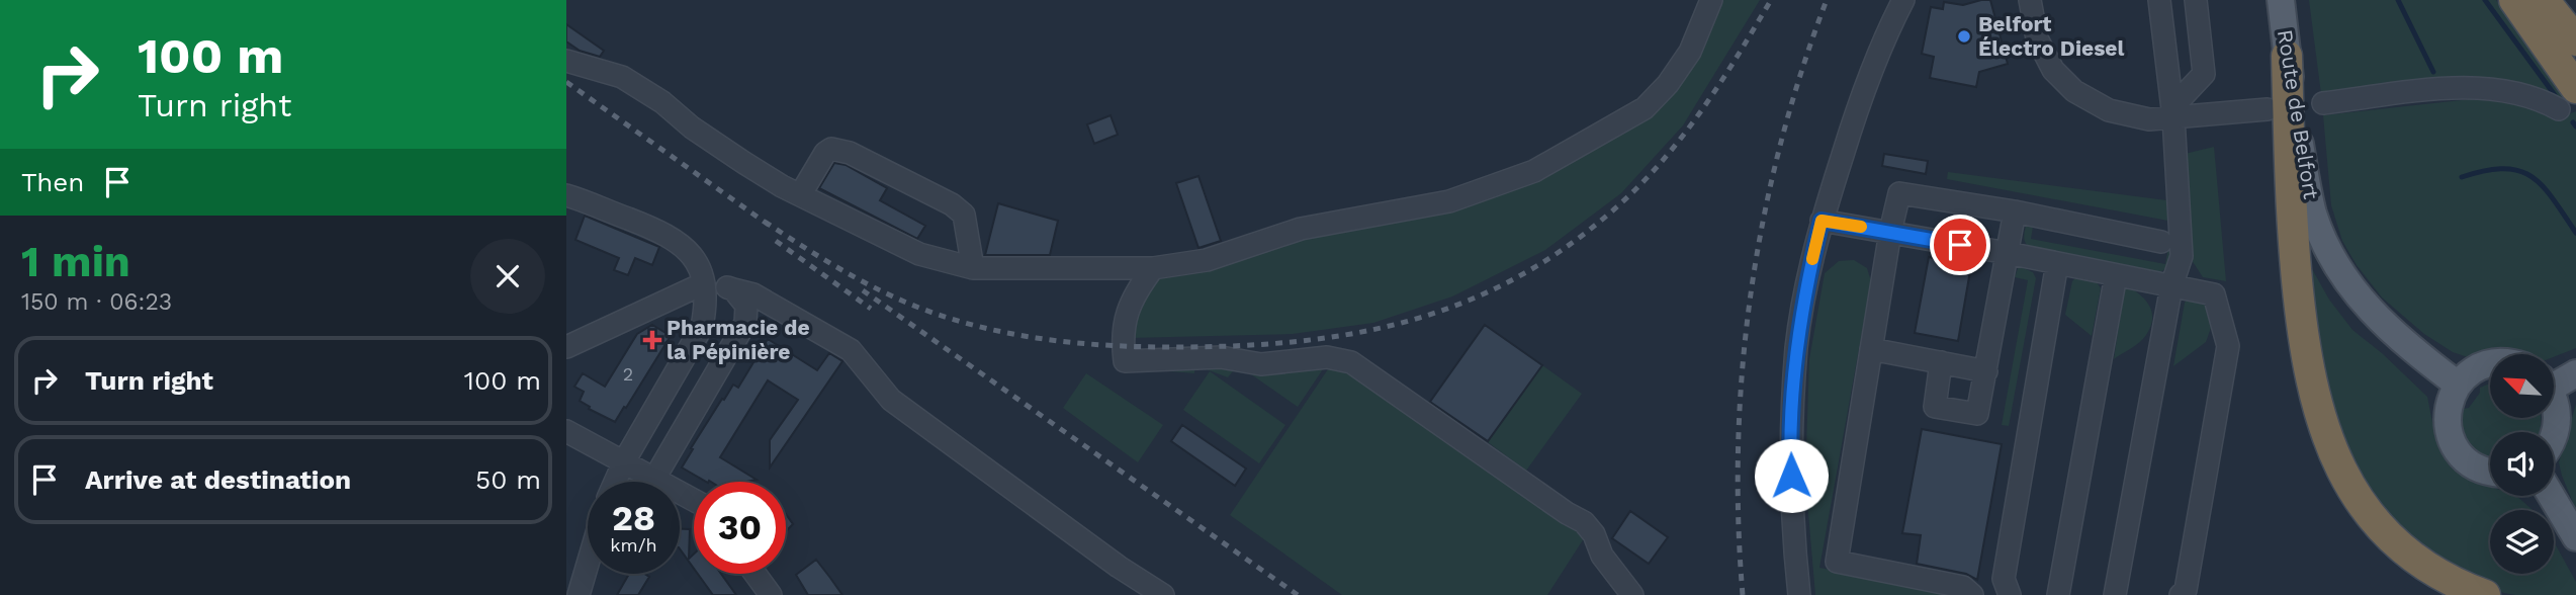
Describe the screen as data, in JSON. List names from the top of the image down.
{
  "streets": {
    "main road": ["Route de Belfort"]
  },
  "places": {
    "other": ["Belfort Électro Diesel"],
    "health": ["Pharmacie de la Pépinière"]
  },
  "house_numbers": ["2"],
  "north": "top left",
  "page": {
    "turn": ["100 m", "Turn right"],
    "then": "Then",
    "heading": ["1 min", "150 m · 06:23"],
    "list": [
      {
        "name": "Turn right",
        "value": "100 m"
      },
      {
        "name": "Arrive at destination",
        "value": "50 m"
      }
    ],
    "speed": "28 km/h",
    "limit": "30"
  }
}
